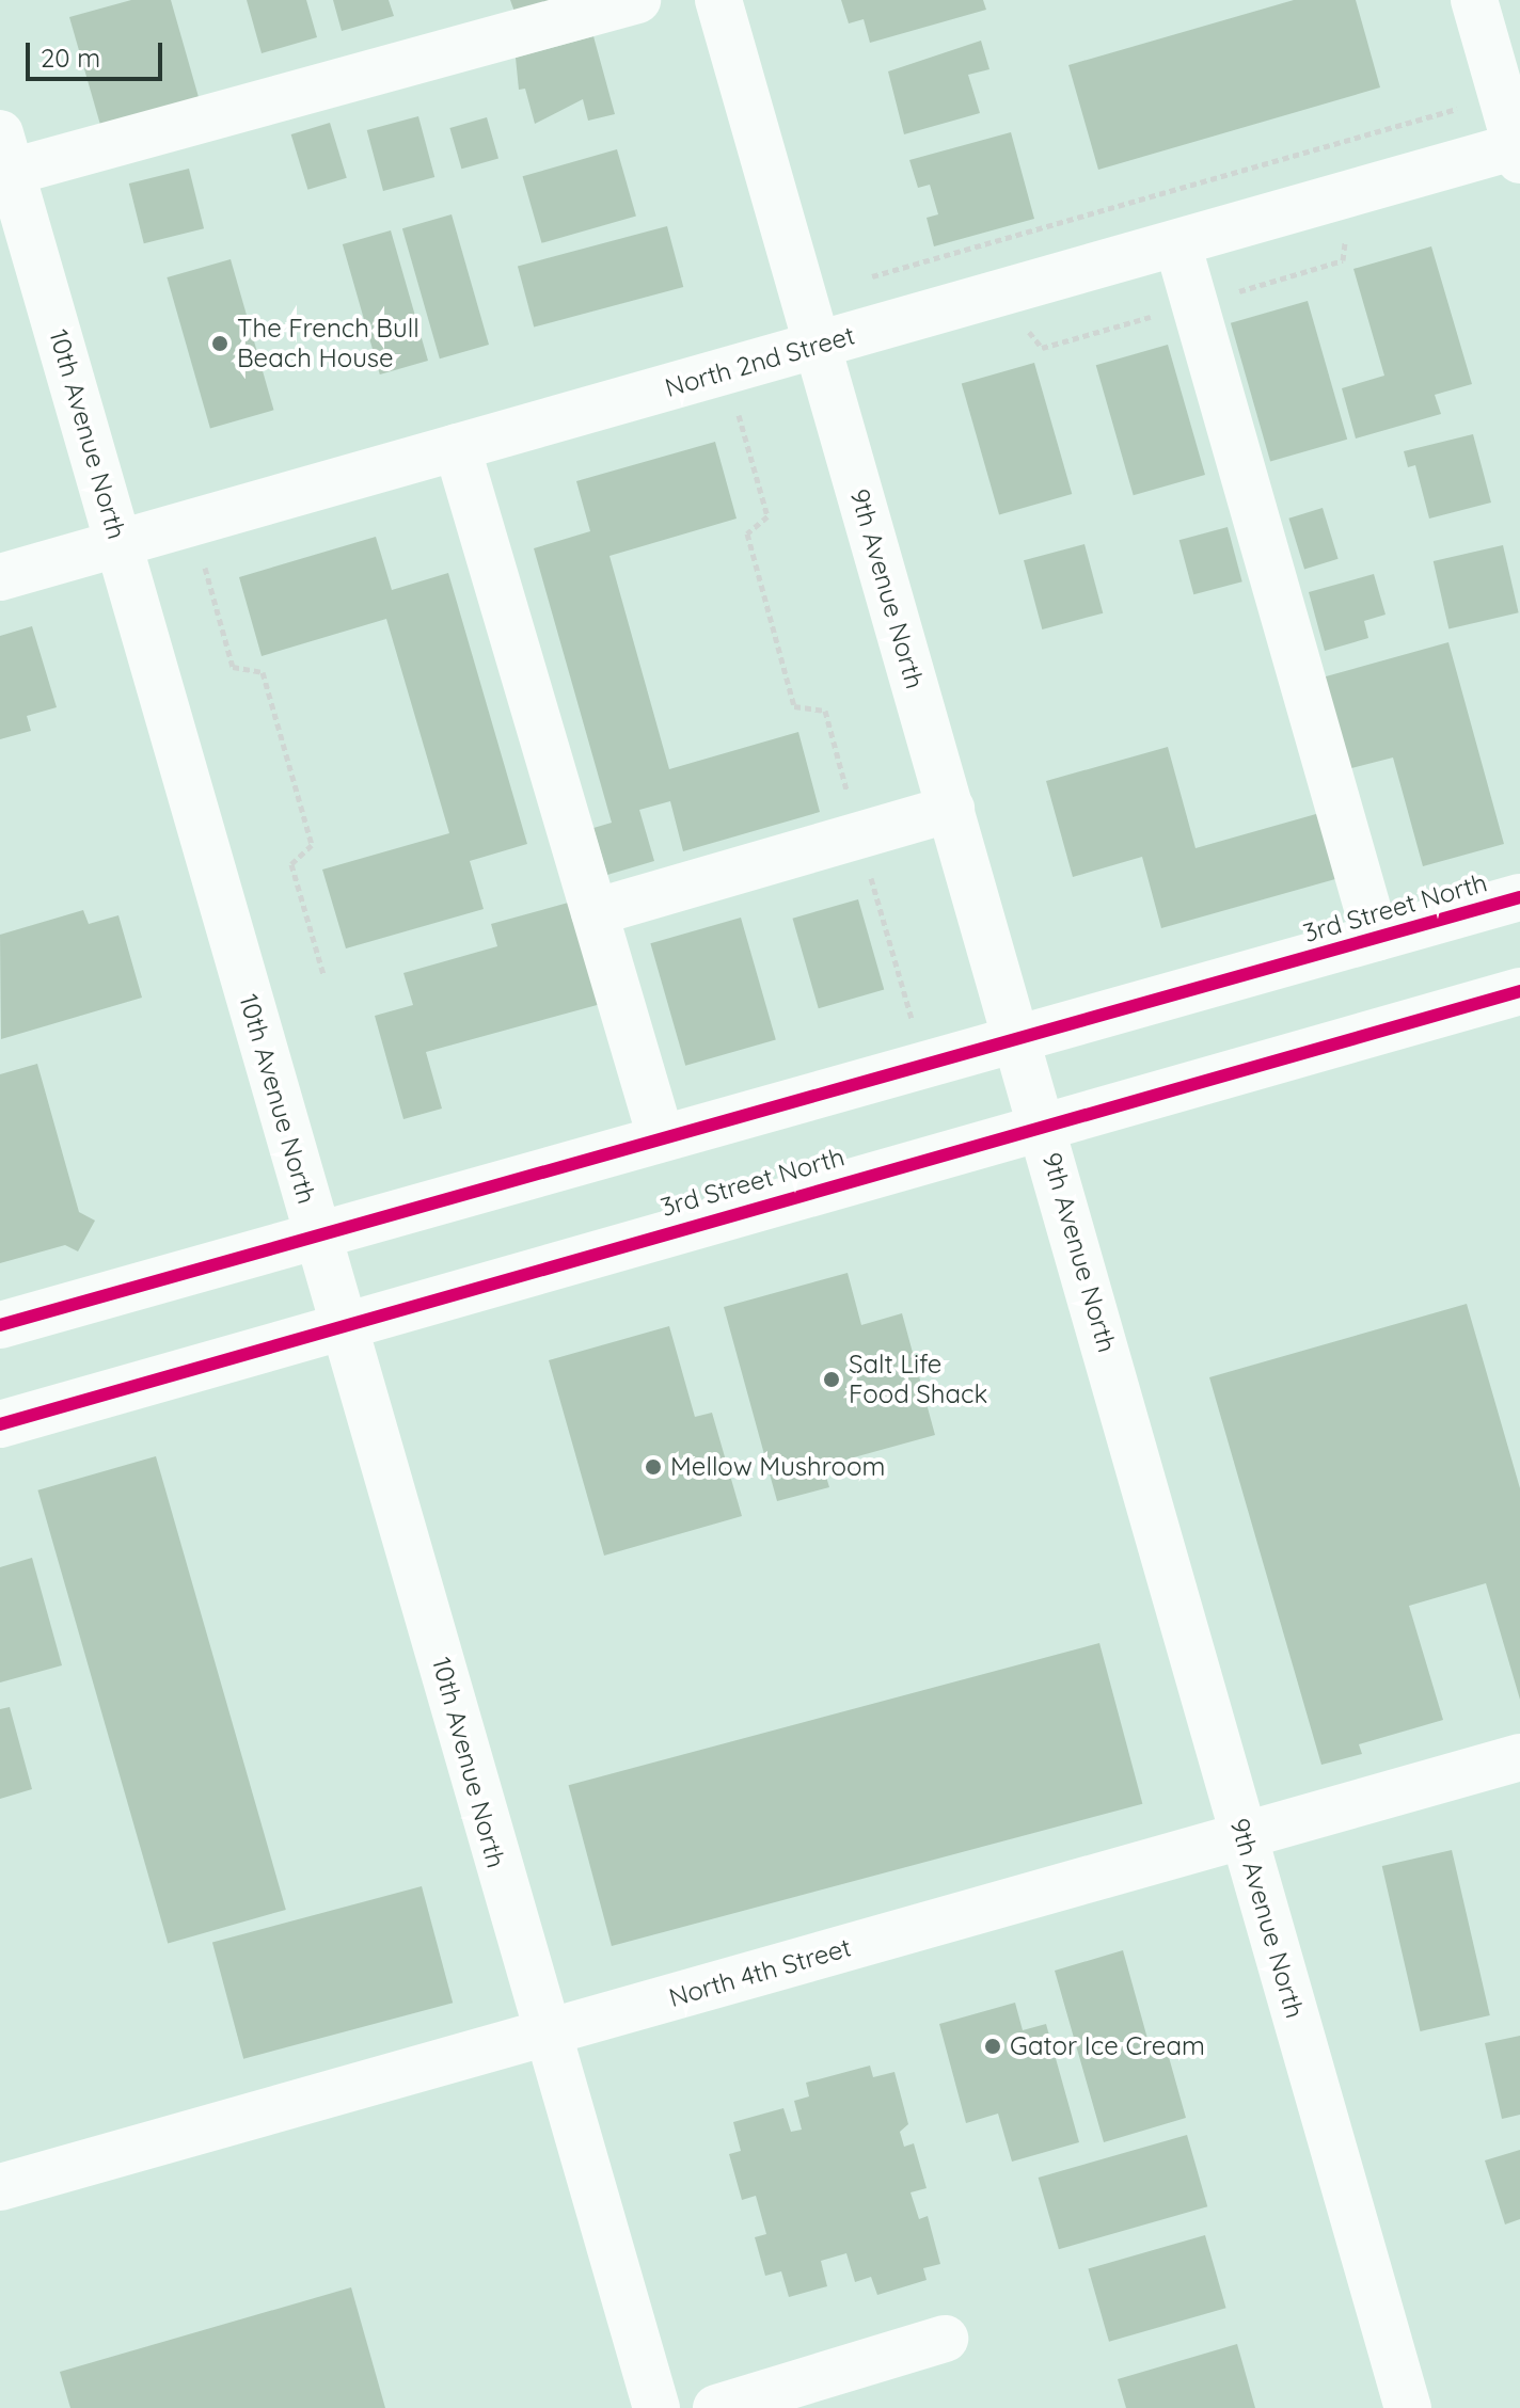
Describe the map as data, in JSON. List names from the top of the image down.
{
  "streets": {
    "street": [
      "North 2nd Street",
      "10th Avenue North",
      "9th Avenue North",
      "3rd Street North",
      "North 4th Street"
    ]
  },
  "crossings": [
    ["North 2nd Street", "10th Avenue North"],
    ["North 2nd Street", "9th Avenue North"],
    ["10th Avenue North", "3rd Street North"],
    ["10th Avenue North", "North 4th Street"],
    ["9th Avenue North", "3rd Street North"],
    ["9th Avenue North", "North 4th Street"]
  ],
  "places": [
    "The French Bull Beach House",
    "Salt Life Food Shack",
    "Mellow Mushroom",
    "Gator Ice Cream"
  ],
  "scale_bar": "20 m"
}
